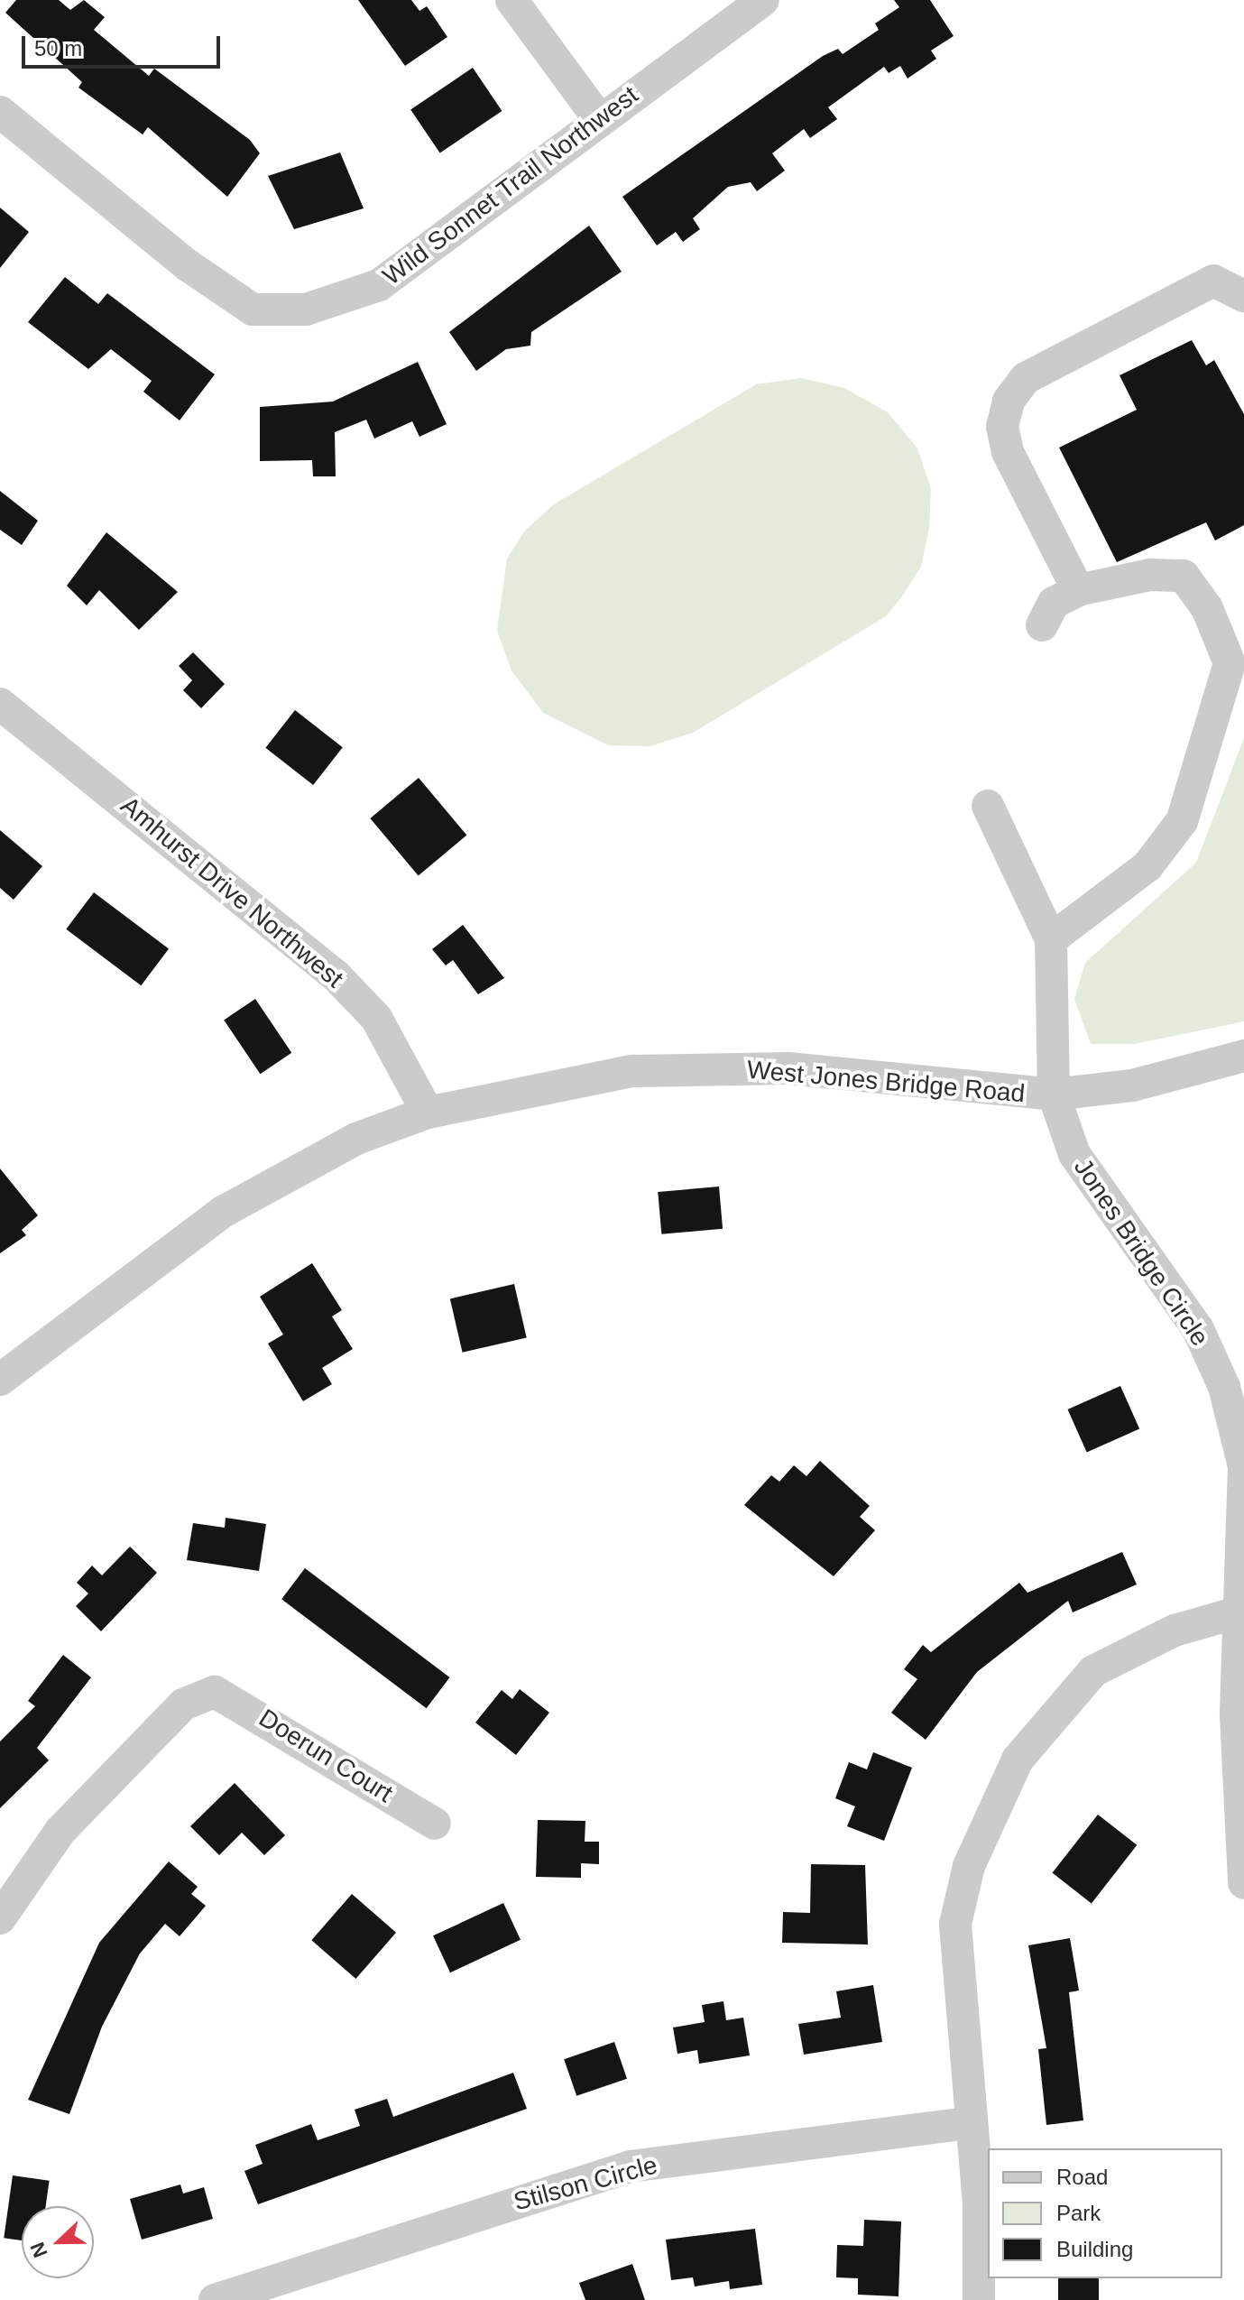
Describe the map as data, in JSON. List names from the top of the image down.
{
  "streets": {
    "street": [
      "Wild Sonnet Trail Northwest",
      "Amhurst Drive Northwest",
      "West Jones Bridge Road",
      "Jones Bridge Circle",
      "Doerun Court",
      "Stilson Circle"
    ]
  },
  "crossings": [
    ["Amhurst Drive Northwest", "West Jones Bridge Road"],
    ["West Jones Bridge Road", "Jones Bridge Circle"]
  ],
  "legend": ["Road", "Park", "Building"],
  "scale_bar": "50 m",
  "north": "left"
}
